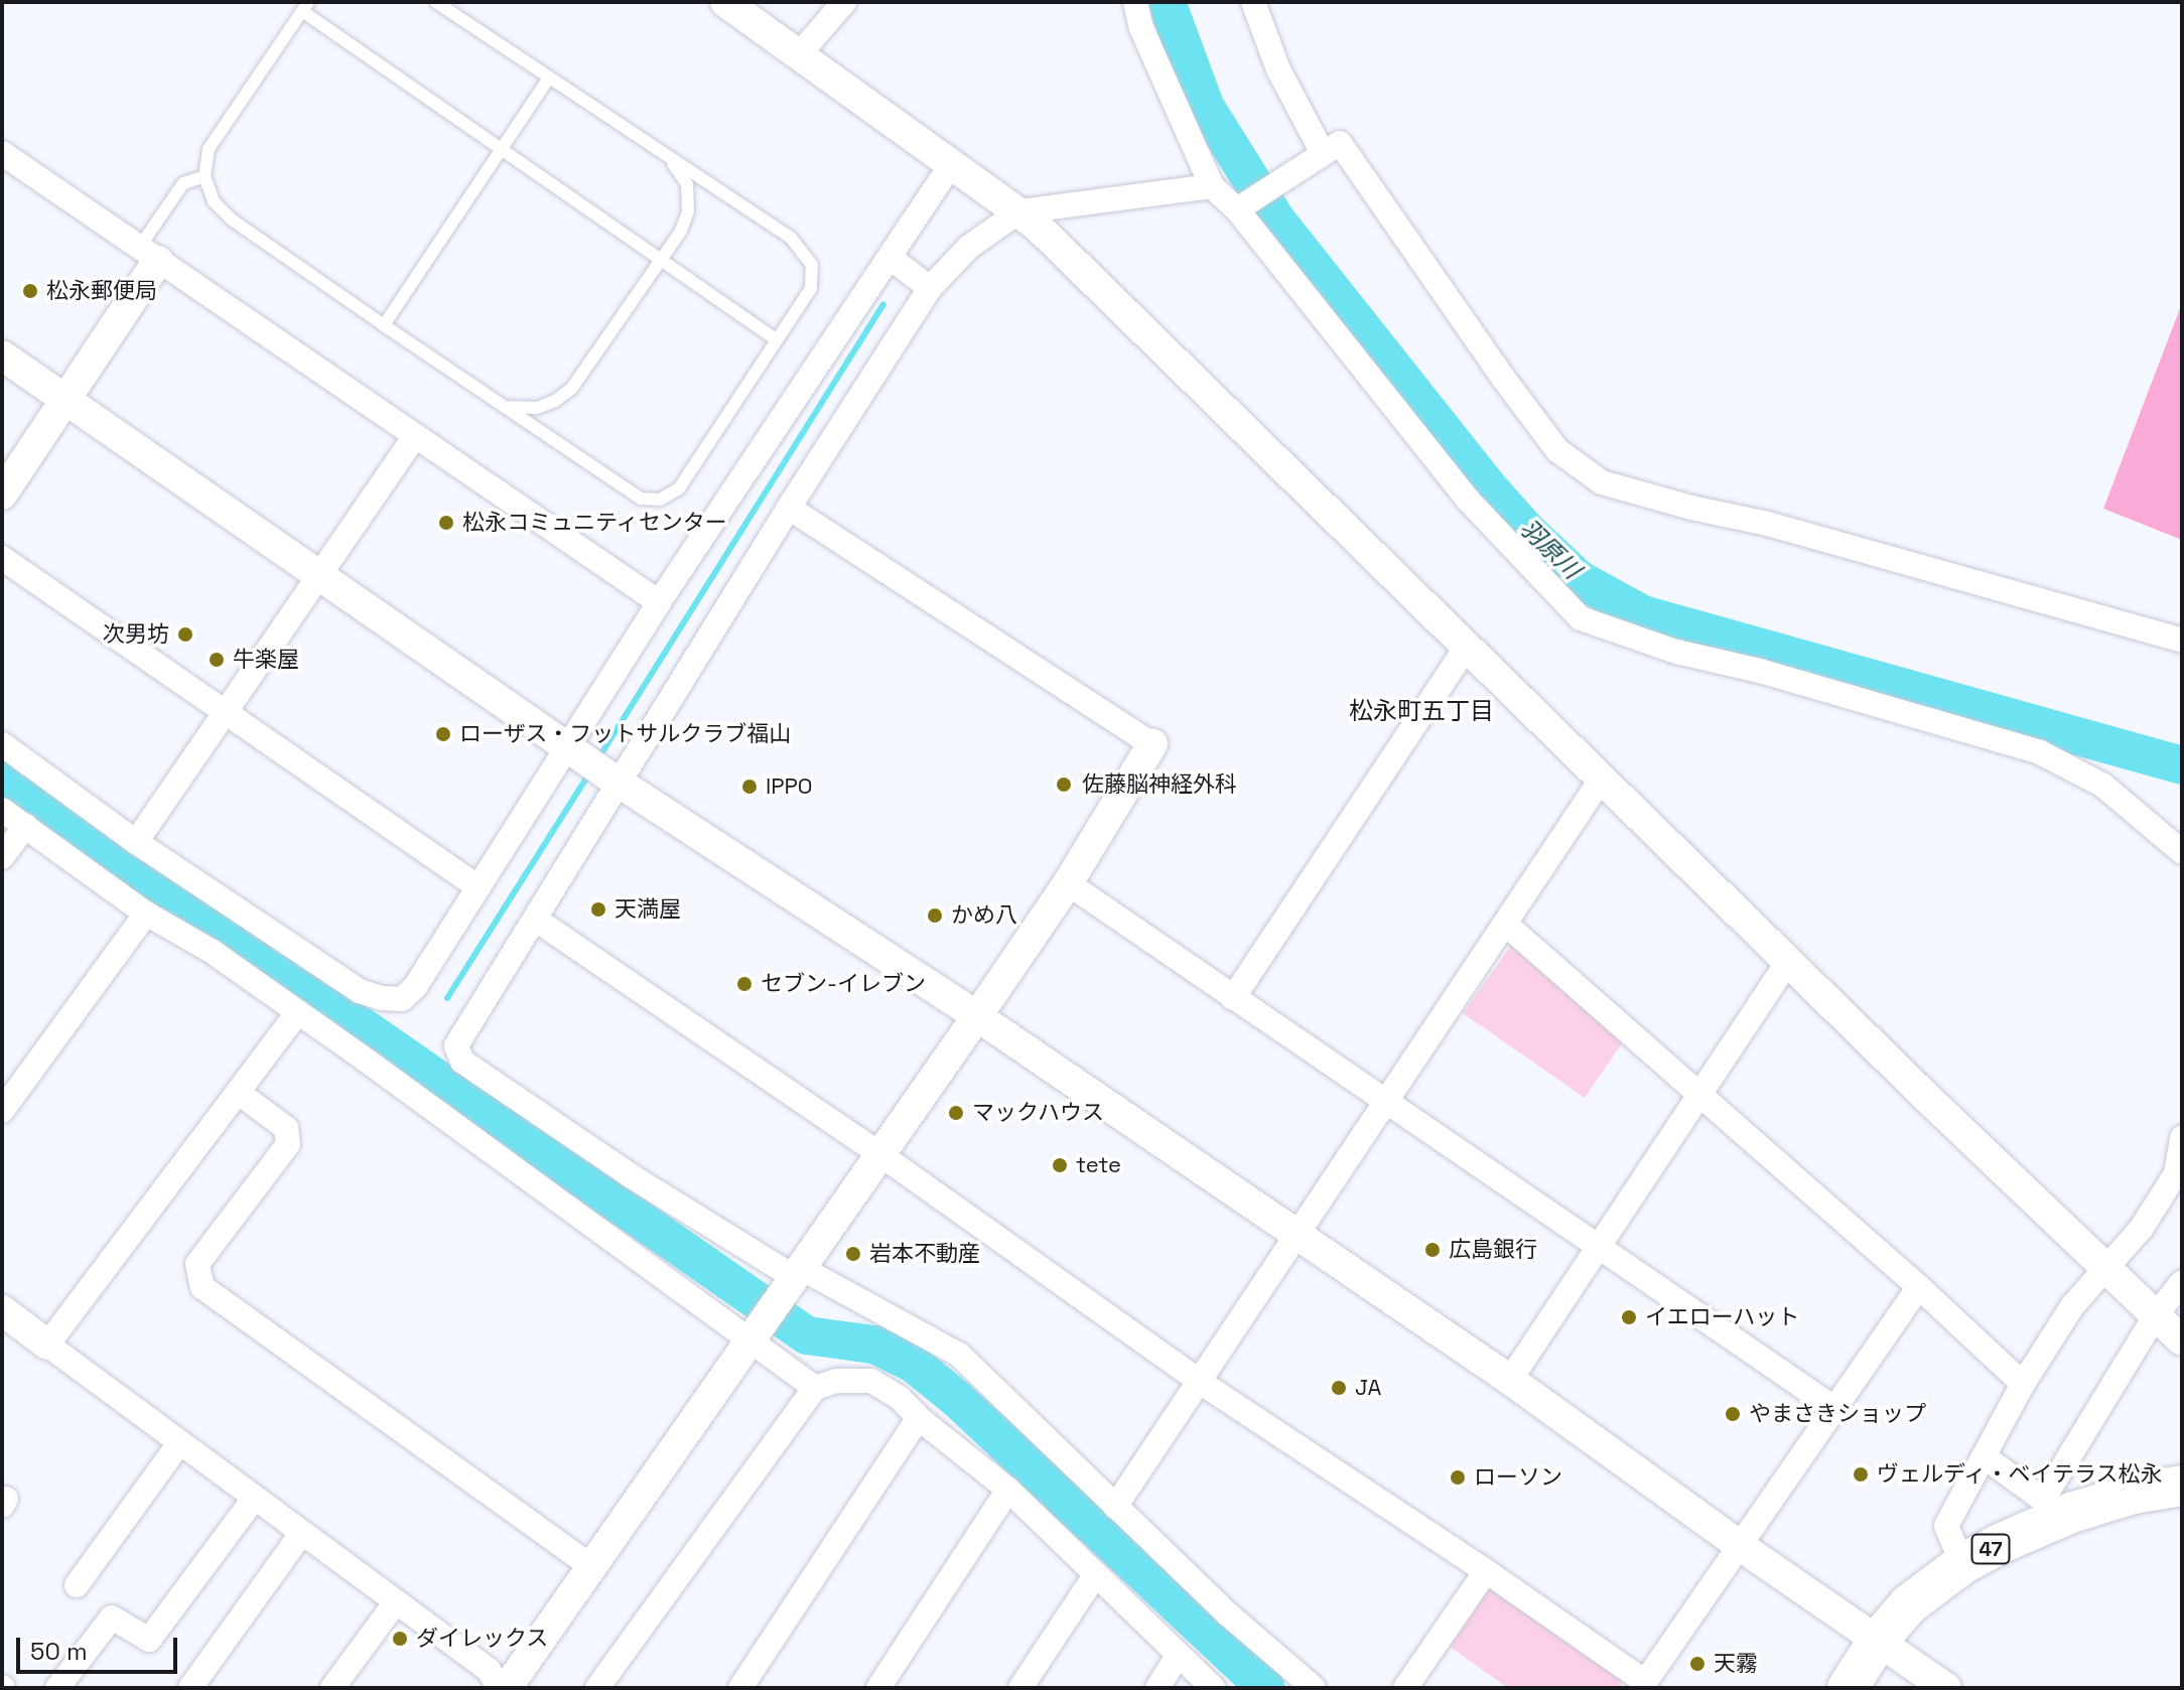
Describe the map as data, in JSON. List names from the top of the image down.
{
  "streets": {
    "main road": ["47"]
  },
  "districts": ["松永町五丁目"],
  "water": ["羽原川"],
  "places": [
    "松永郵便局",
    "松永コミュニティセンター",
    "次男坊",
    "牛楽屋",
    "ローザス・フットサルクラブ福山",
    "佐藤脳神経外科",
    "IPPO",
    "天満屋",
    "かめ八",
    "セブン-イレブン",
    "マックハウス",
    "tete",
    "広島銀行",
    "岩本不動産",
    "イエローハット",
    "JA",
    "やまさきショップ",
    "ヴェルディ・ベイテラス松永",
    "ローソン",
    "ダイレックス",
    "天霧"
  ],
  "scale_bar": "50 m"
}
